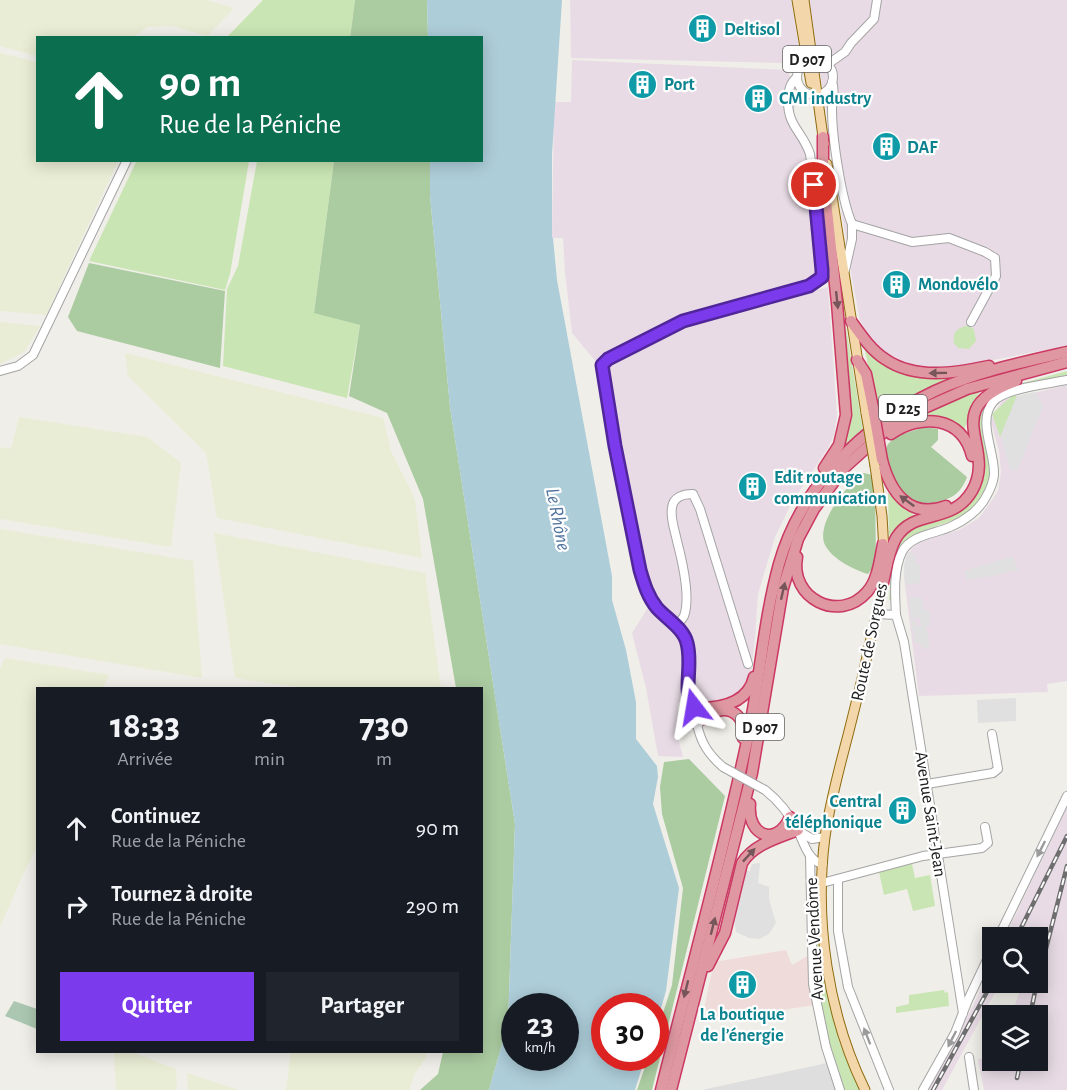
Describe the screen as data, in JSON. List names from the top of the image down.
{
  "streets": {
    "highway": ["D 907", "D 225"],
    "main road": ["Route de Sorgues"],
    "street": ["Avenue Saint-Jean", "Avenue Vendôme"]
  },
  "crossings": [
    ["D 907", "D 225"],
    ["D 907", "Route de Sorgues"],
    ["D 225", "Route de Sorgues"]
  ],
  "water": ["Le Rhône"],
  "places": {
    "building": [
      "Deltisol",
      "Port",
      "CMI industry",
      "DAF",
      "Mondovélo",
      "Edit routage communication",
      "Central téléphonique",
      "La boutique de l’énergie"
    ]
  },
  "page": {
    "turn": ["90 m", "Rue de la Péniche"],
    "eta": [
      "18:33",
      "Arrivée",
      "2",
      "min",
      "730",
      "m"
    ],
    "list": [
      {
        "name": "Continuez",
        "note": "Rue de la Péniche",
        "value": "90 m"
      },
      {
        "name": "Tournez à droite",
        "note": "Rue de la Péniche",
        "value": "290 m"
      }
    ],
    "buttons": ["Quitter", "Partager"],
    "speed": "23 km/h",
    "limit": "30"
  }
}
